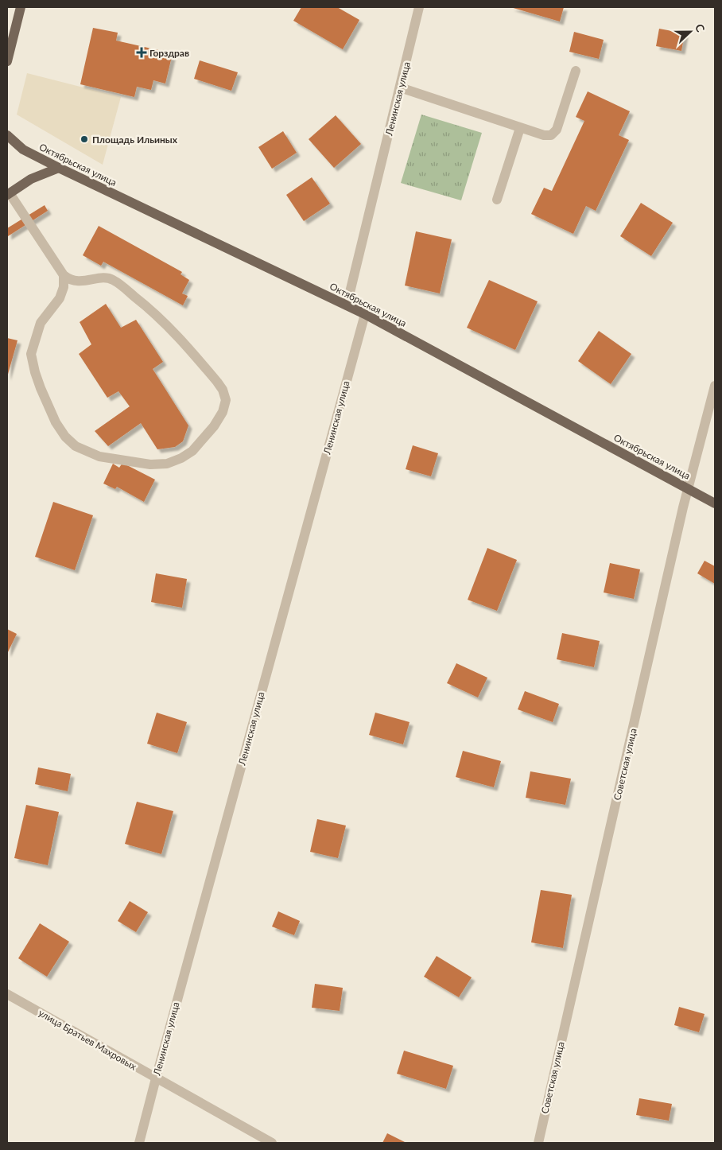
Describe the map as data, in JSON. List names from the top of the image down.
{
  "streets": {
    "main road": ["Октябрьская улица"],
    "street": ["Ленинская улица", "Советская улица", "улица Братьев Махровых"]
  },
  "crossings": [
    ["Ленинская улица", "Октябрьская улица"],
    ["Ленинская улица", "улица Братьев Махровых"],
    ["Октябрьская улица", "Советская улица"]
  ],
  "places": {
    "health": ["Горздрав"],
    "other": ["Площадь Ильиных"]
  },
  "north": "right"
}
